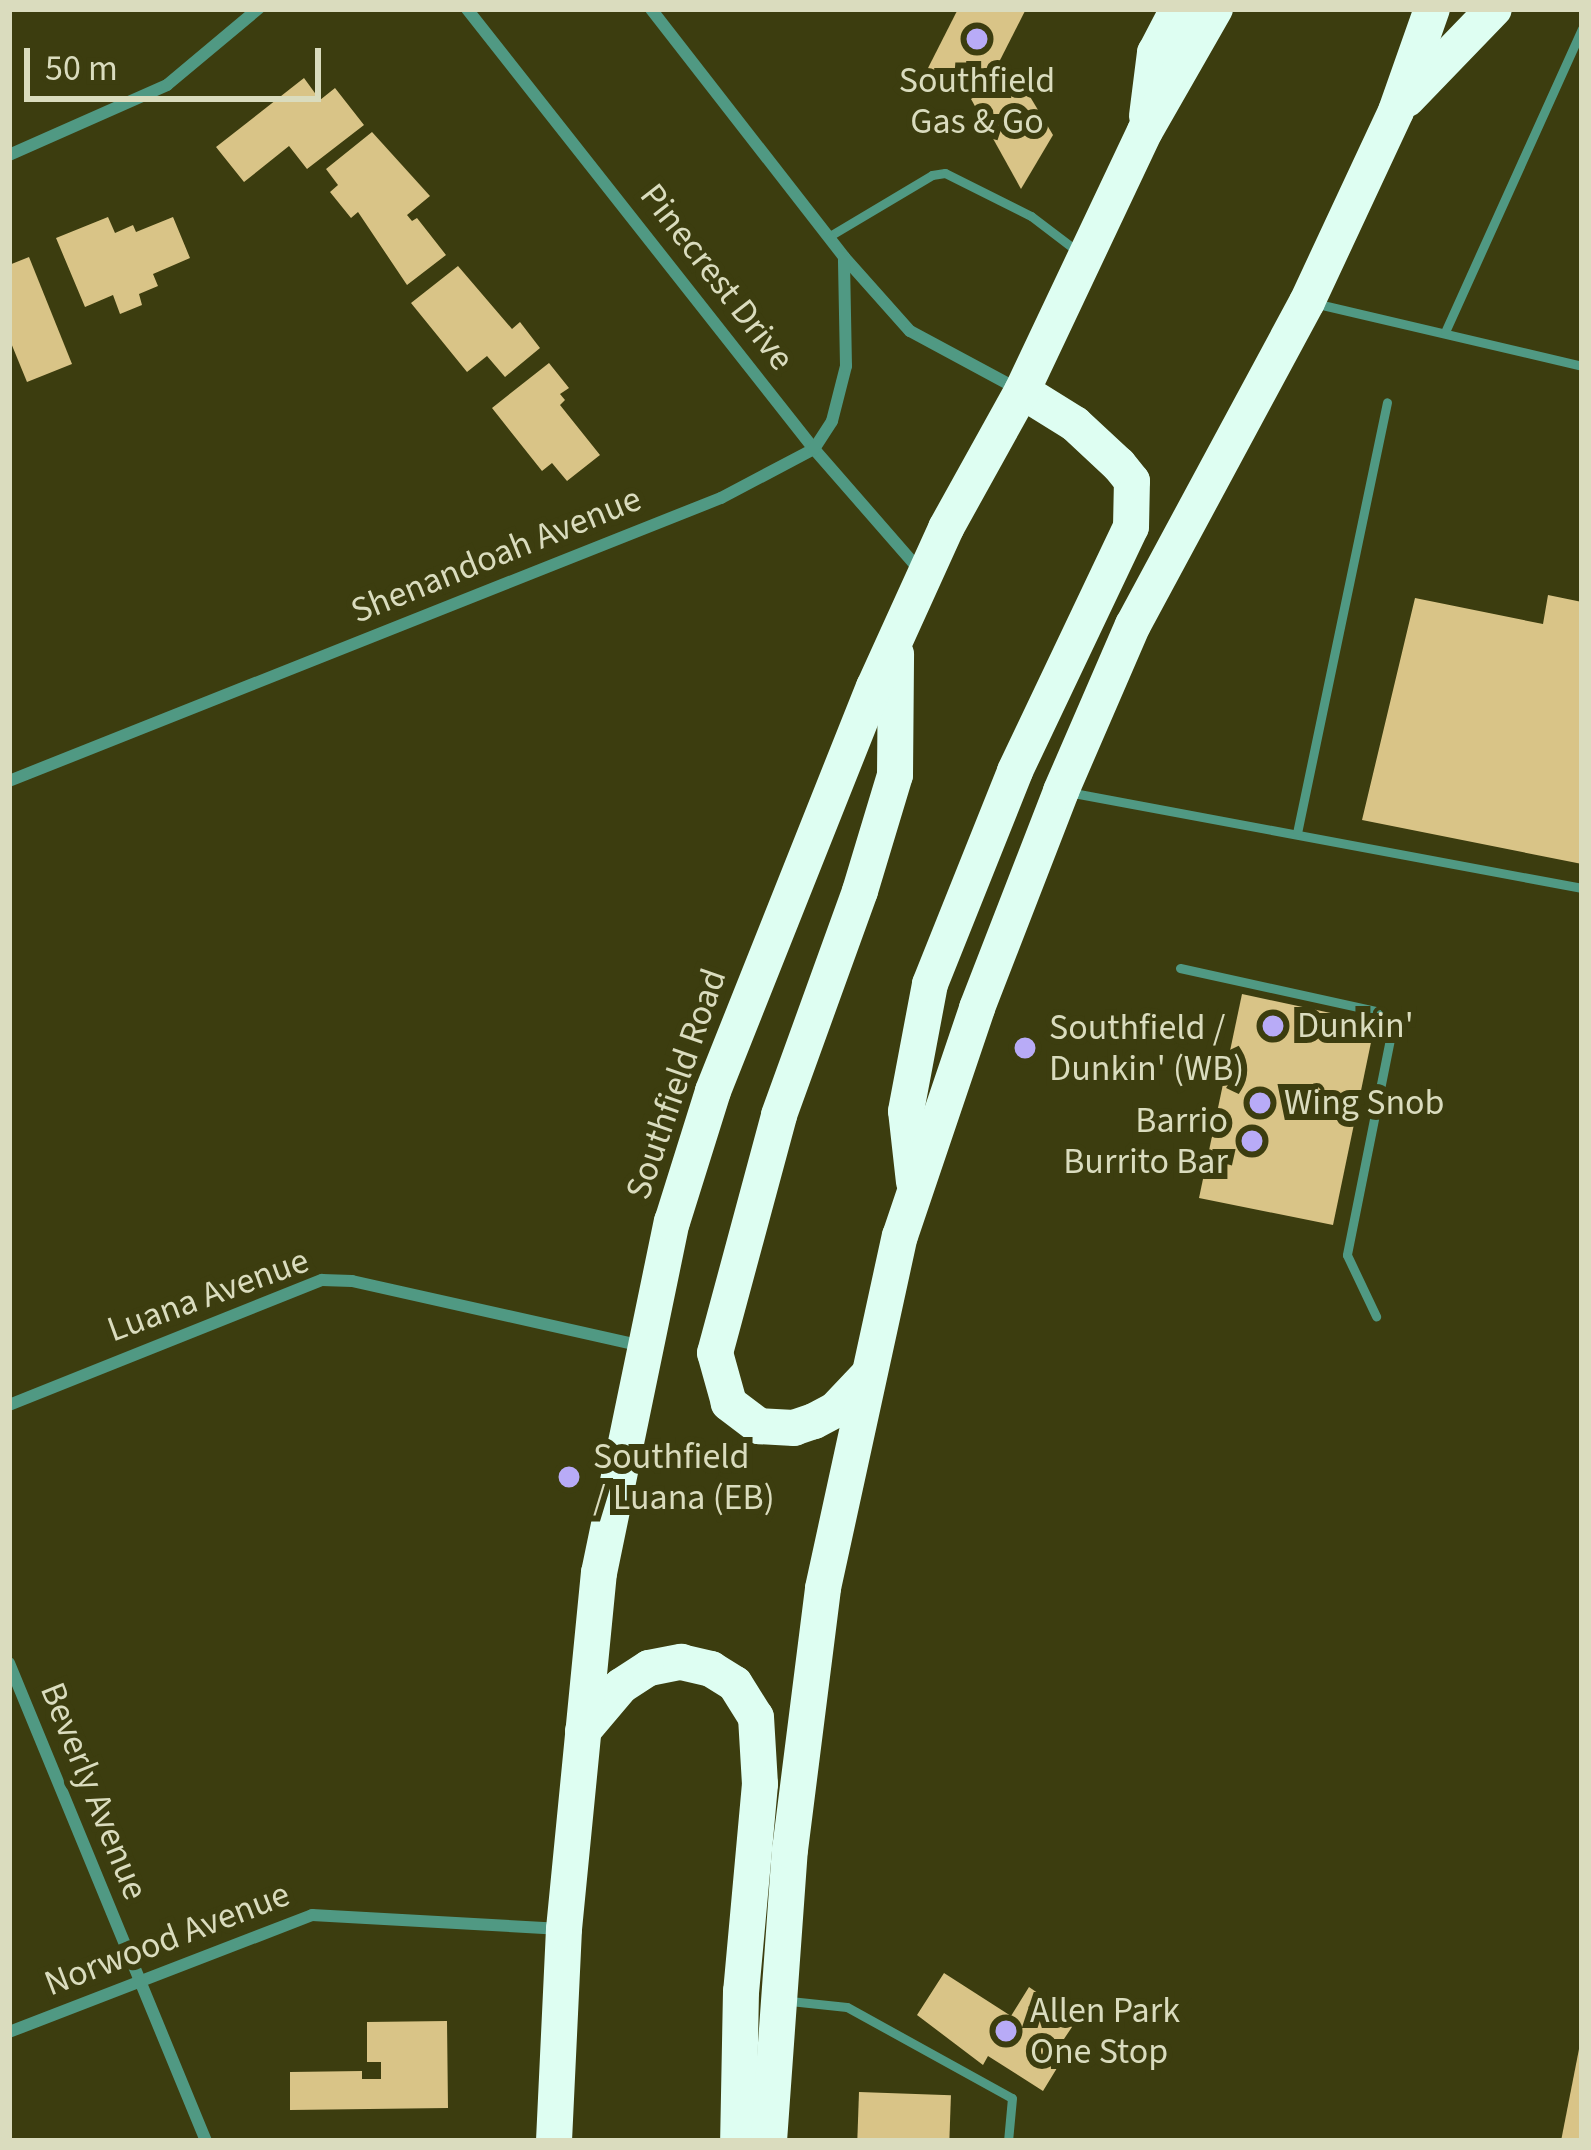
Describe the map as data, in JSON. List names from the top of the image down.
{
  "streets": {
    "highway": ["Southfield Road"],
    "street": [
      "Pinecrest Drive",
      "Shenandoah Avenue",
      "Luana Avenue",
      "Beverly Avenue",
      "Norwood Avenue"
    ]
  },
  "crossings": [
    ["Pinecrest Drive", "Shenandoah Avenue"],
    ["Pinecrest Drive", "Southfield Road"],
    ["Southfield Road", "Luana Avenue"],
    ["Southfield Road", "Norwood Avenue"],
    ["Beverly Avenue", "Norwood Avenue"]
  ],
  "places": [
    "Southfield Gas & Go",
    "Dunkin'",
    "Southfield / Dunkin' (WB)",
    "Wing Snob",
    "Barrio Burrito Bar",
    "Southfield / Luana (EB)",
    "Allen Park One Stop"
  ],
  "scale_bar": "50 m"
}
